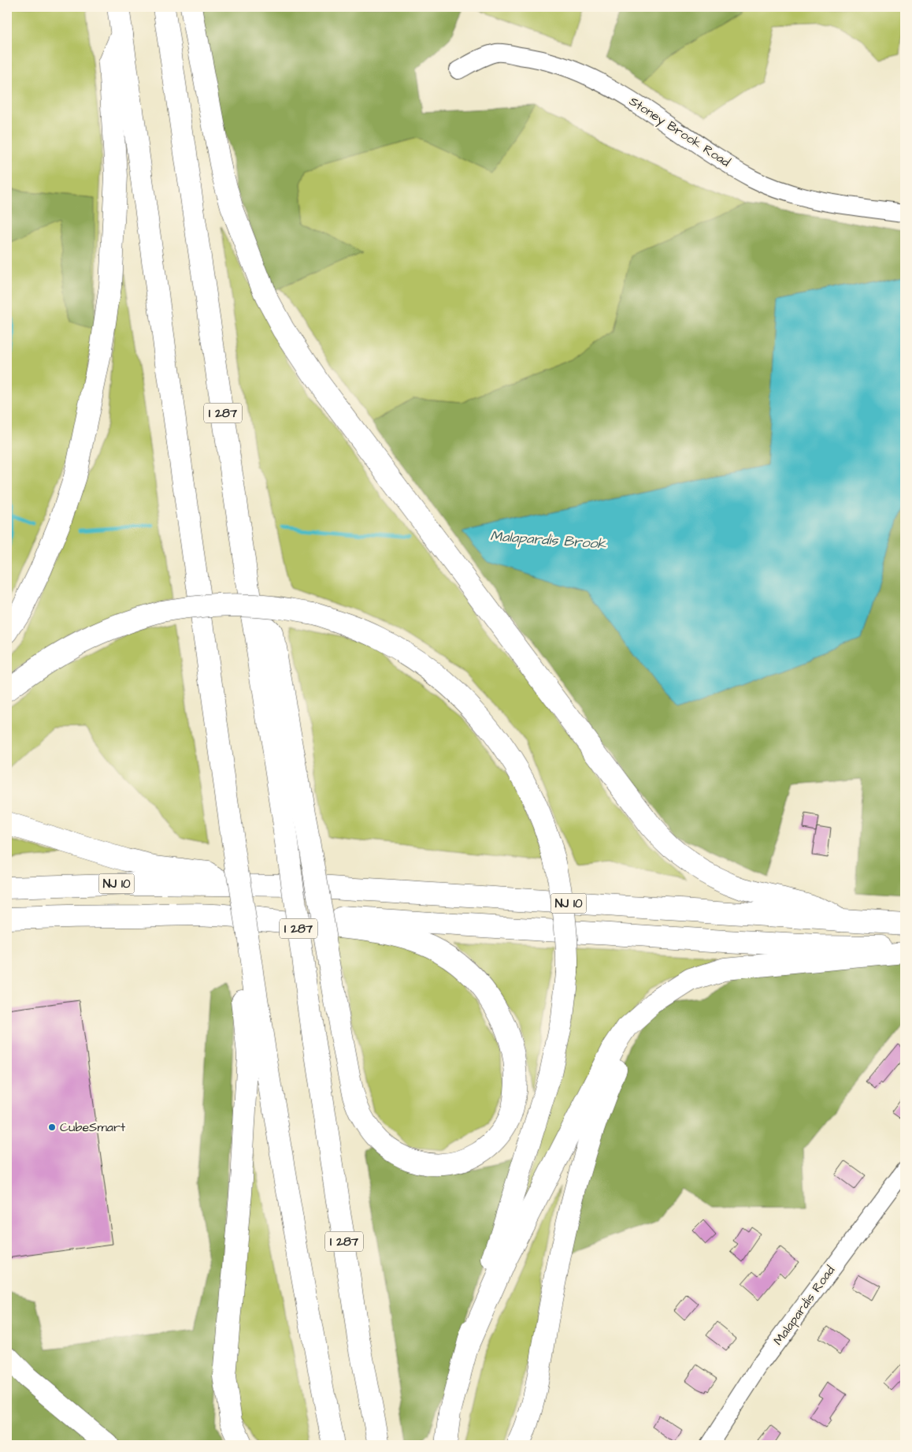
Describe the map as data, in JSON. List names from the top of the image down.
{
  "streets": {
    "main road": ["I 287", "NJ 10"],
    "street": ["Stoney Brook Road", "Malapardis Road"]
  },
  "water": ["Malapardis Brook"],
  "places": ["CubeSmart"]
}
